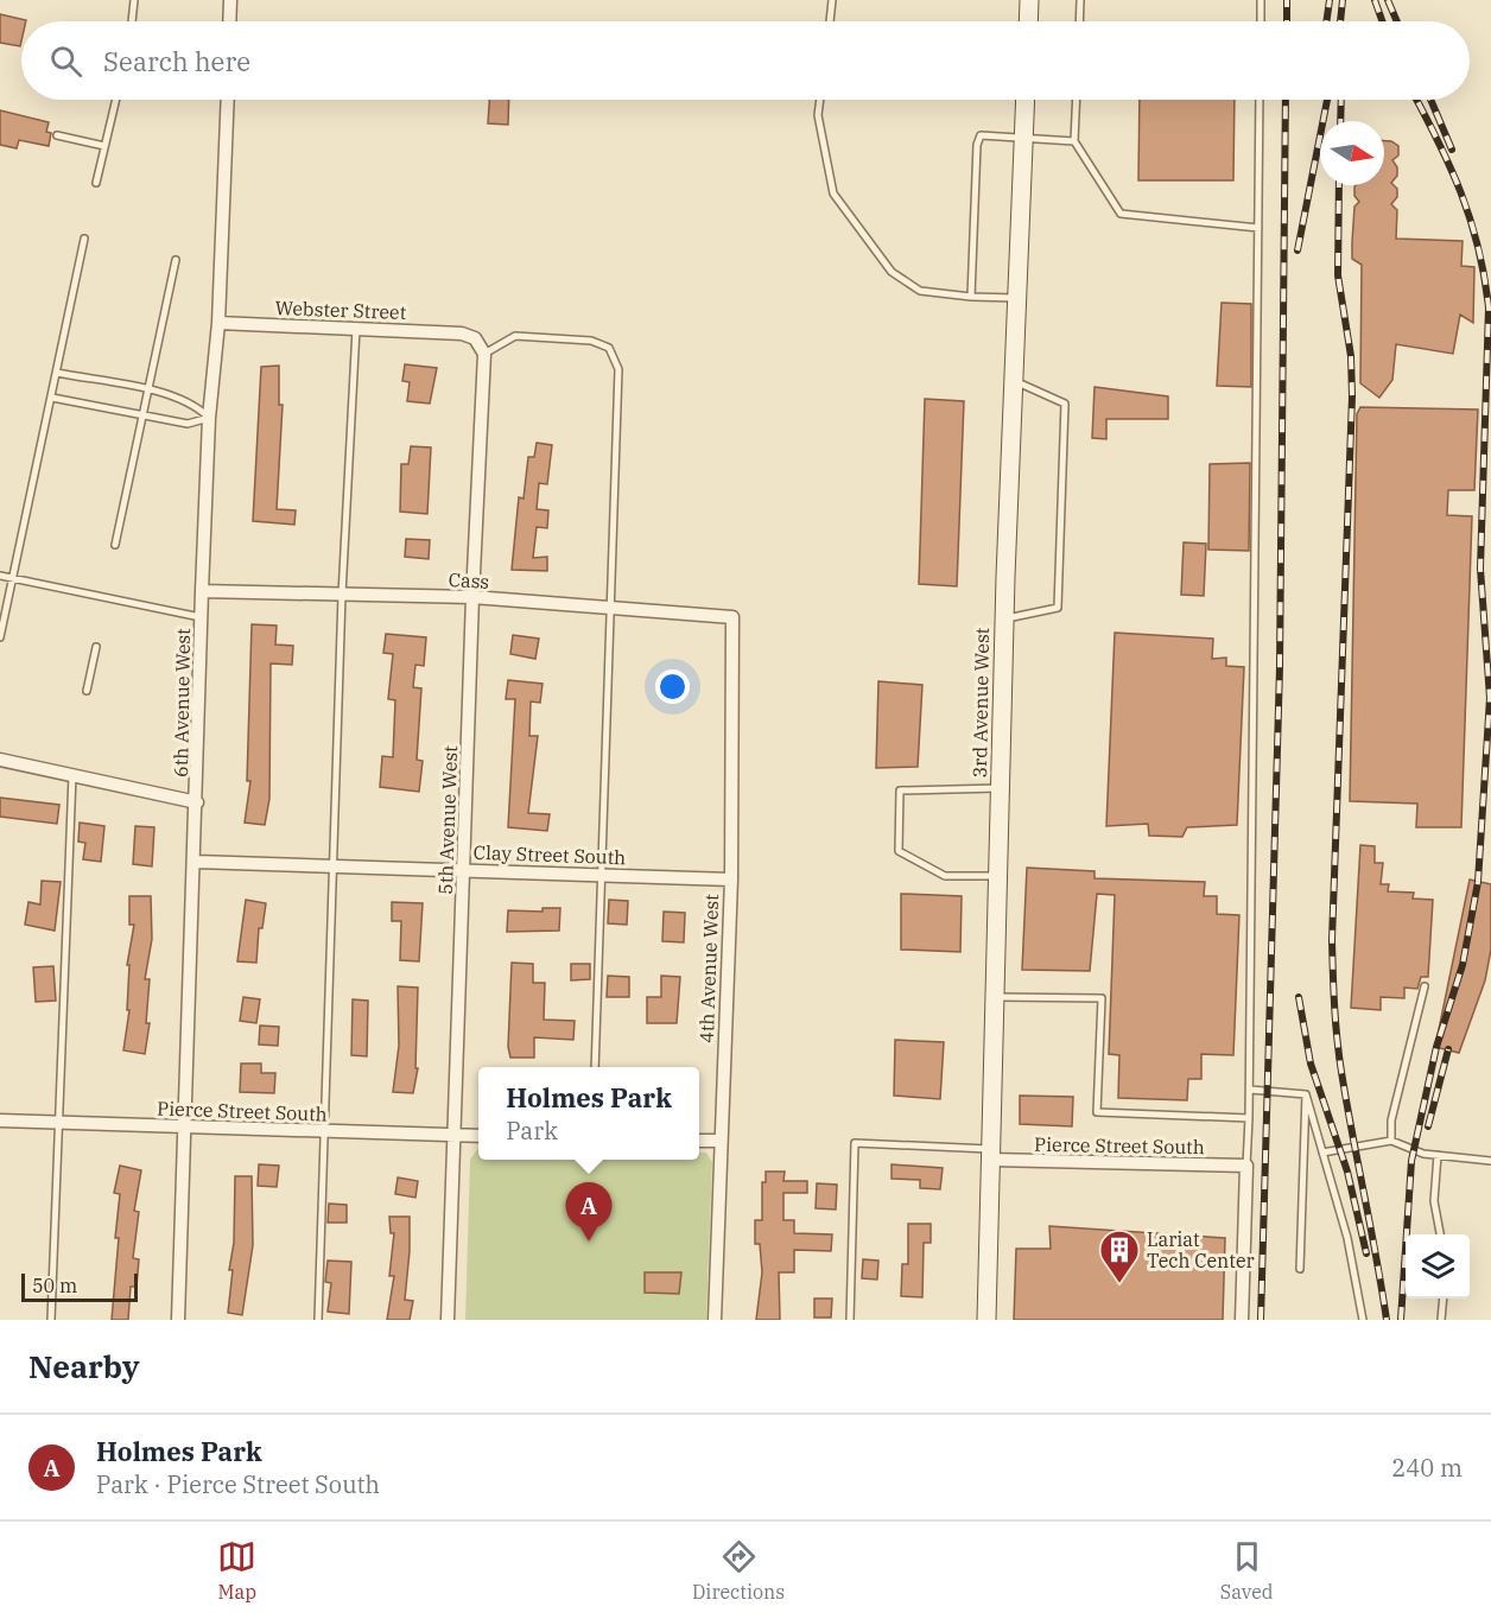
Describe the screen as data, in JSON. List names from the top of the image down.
{
  "streets": {
    "street": [
      "Webster Street",
      "Cass",
      "6th Avenue West",
      "3rd Avenue West",
      "5th Avenue West",
      "Clay Street South",
      "4th Avenue West",
      "Pierce Street South"
    ]
  },
  "crossings": [
    ["Webster Street", "6th Avenue West"],
    ["Webster Street", "5th Avenue West"],
    ["Cass", "6th Avenue West"],
    ["Cass", "5th Avenue West"],
    ["Cass", "4th Avenue West"],
    ["6th Avenue West", "Clay Street South"],
    ["6th Avenue West", "Pierce Street South"],
    ["3rd Avenue West", "Pierce Street South"],
    ["5th Avenue West", "Clay Street South"],
    ["5th Avenue West", "Pierce Street South"],
    ["Clay Street South", "4th Avenue West"]
  ],
  "places": {
    "building": ["Lariat Tech Center"]
  },
  "scale_bar": "50 m",
  "north": "right",
  "page": {
    "search": "Search here",
    "popup": ["Holmes Park", "Park"],
    "pins": "A",
    "scale": "50 m",
    "heading": "Nearby",
    "list": [
      {
        "mark": "A",
        "name": "Holmes Park",
        "note": "Park · Pierce Street South",
        "value": "240 m"
      }
    ],
    "nav": ["Map", "Directions", "Saved"]
  }
}
